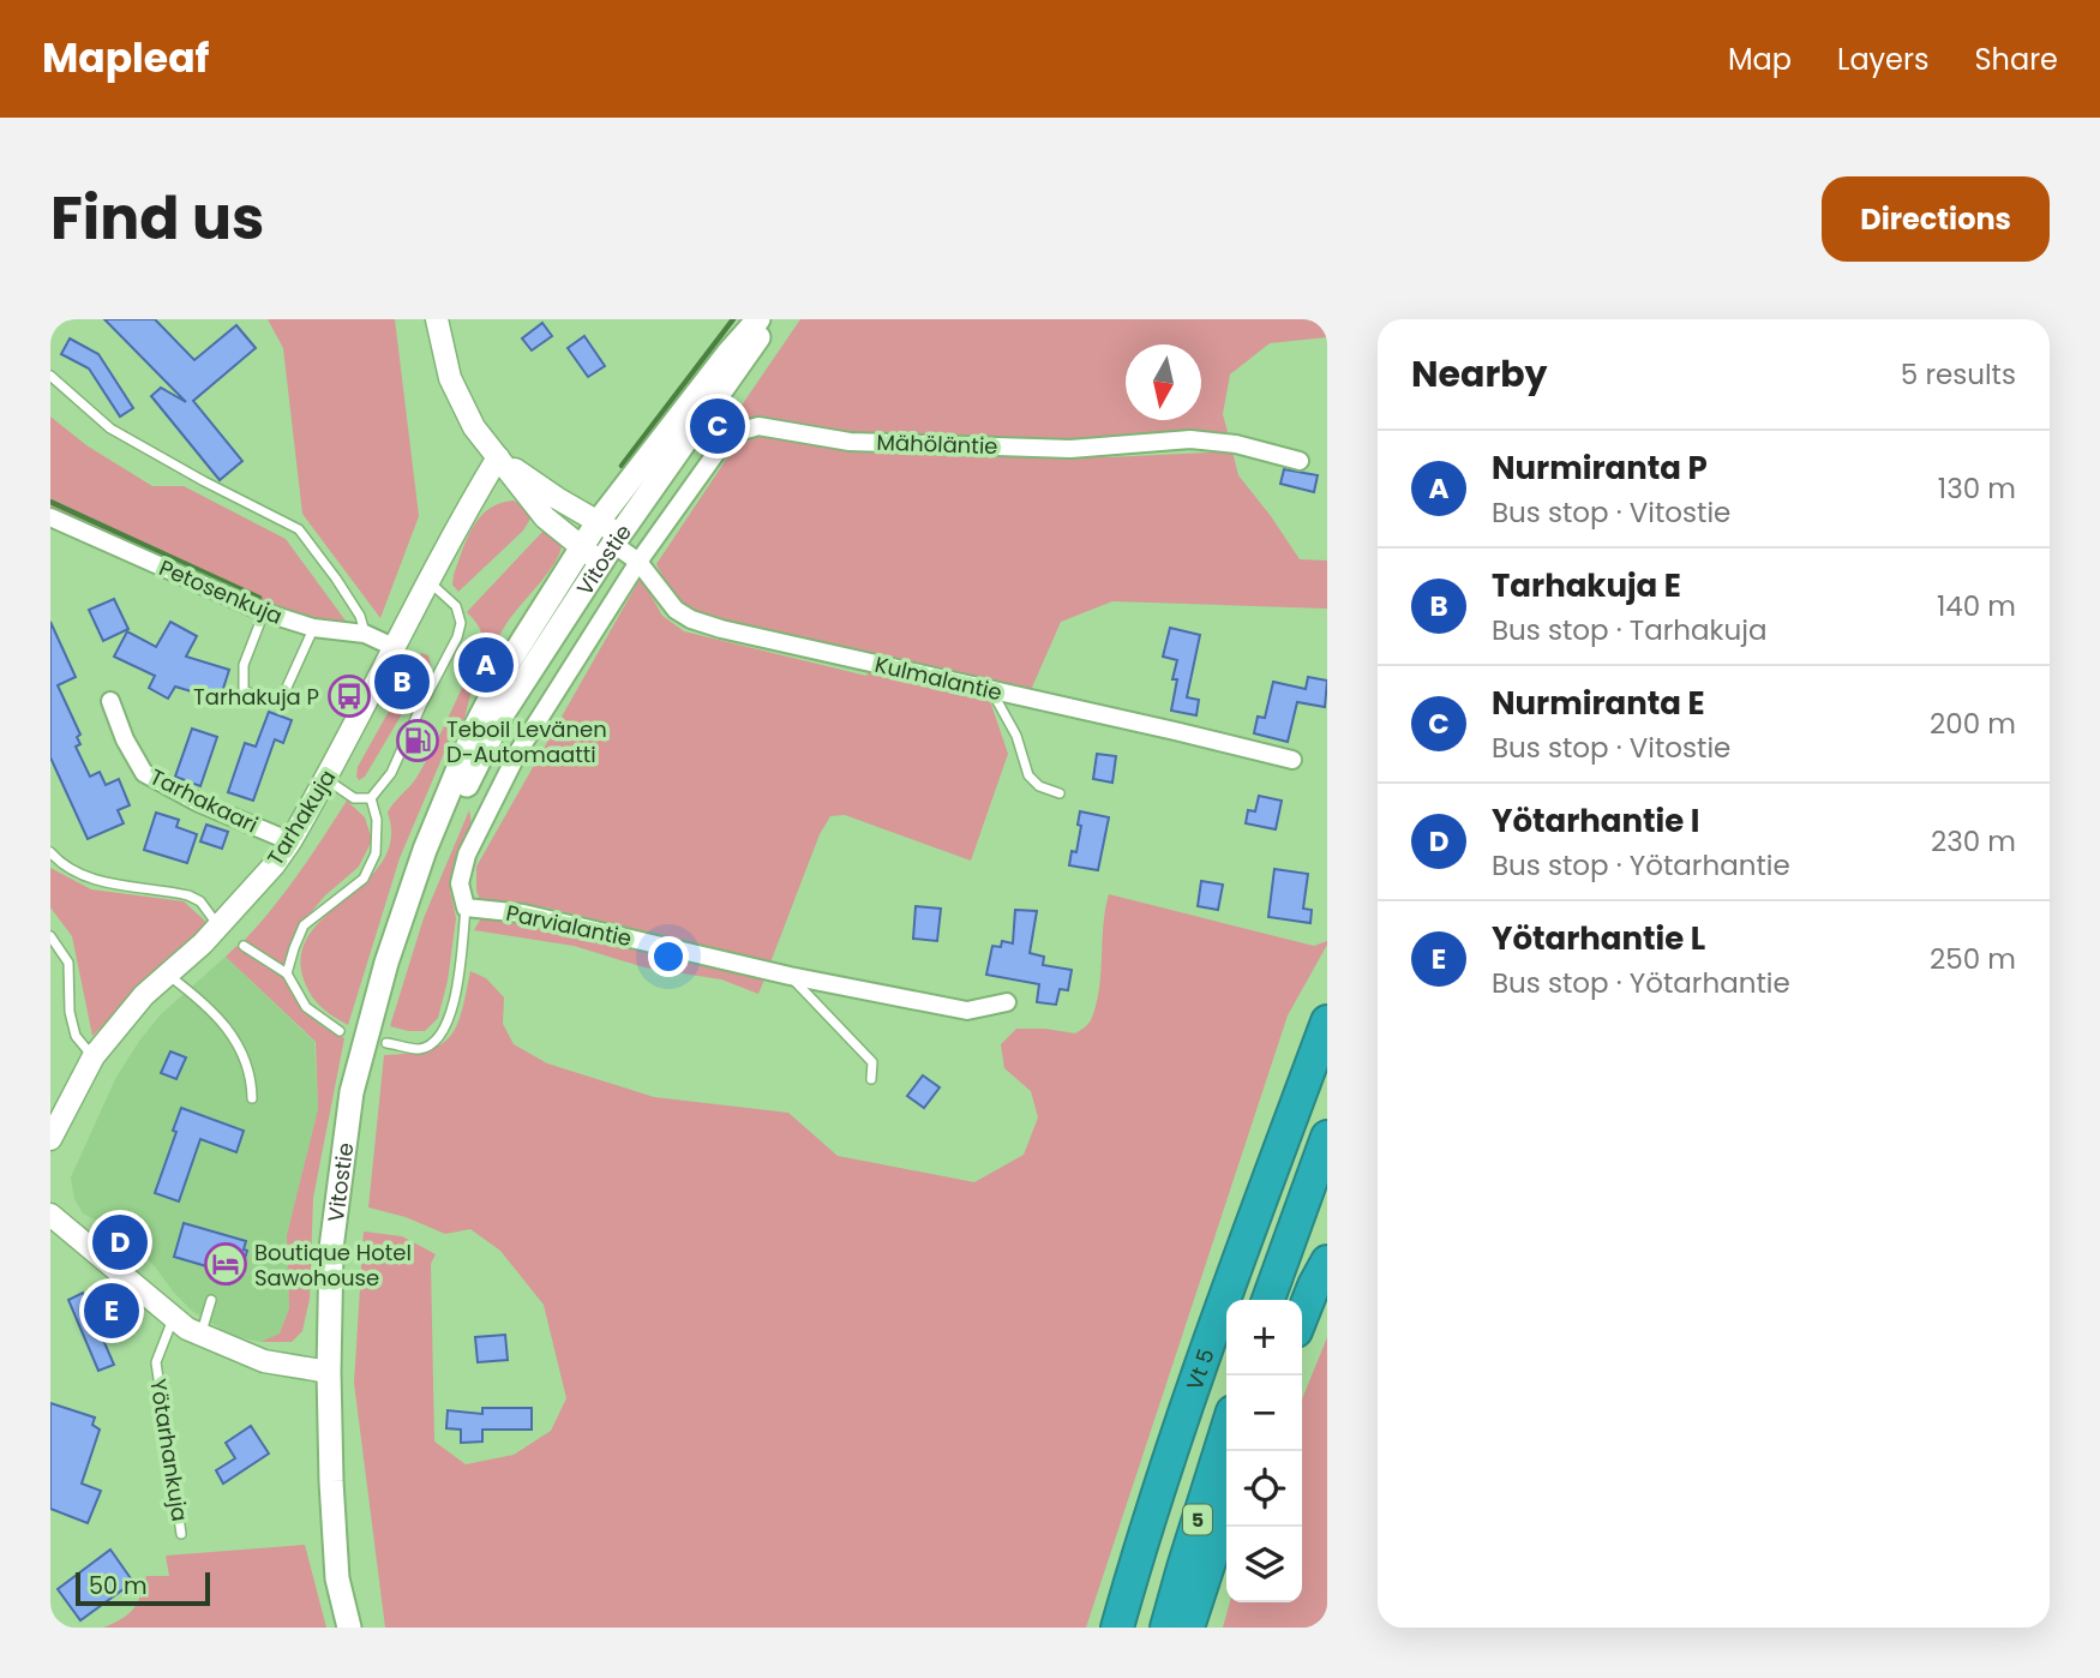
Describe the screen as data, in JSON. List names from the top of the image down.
{
  "streets": {
    "highway": ["Vt 5", "5"],
    "main road": ["Vitostie"],
    "street": [
      "Mähöläntie",
      "Petosenkuja",
      "Kulmalantie",
      "Tarhakaari",
      "Tarhakuja",
      "Parvialantie"
    ],
    "lane": ["Yötarhankuja"]
  },
  "crossings": [
    ["Mähöläntie", "Kulmalantie"],
    ["Vitostie", "Kulmalantie"],
    ["Petosenkuja", "Tarhakuja"],
    ["Tarhakaari", "Tarhakuja"]
  ],
  "places": {
    "bus stop": ["Tarhakuja P"],
    "fuel station": ["Teboil Levänen D-Automaatti"],
    "hotel": ["Boutique Hotel Sawohouse"]
  },
  "scale_bar": "50 m",
  "north": "bottom",
  "page": {
    "header": "Mapleaf",
    "nav": ["Map", "Layers", "Share"],
    "title": "Find us",
    "buttons": "Directions",
    "heading": ["Nearby", "5 results"],
    "pins": [
      "C",
      "A",
      "B",
      "D",
      "E"
    ],
    "list": [
      {
        "mark": "A",
        "name": "Nurmiranta P",
        "note": "Bus stop · Vitostie",
        "value": "130 m"
      },
      {
        "mark": "B",
        "name": "Tarhakuja E",
        "note": "Bus stop · Tarhakuja",
        "value": "140 m"
      },
      {
        "mark": "C",
        "name": "Nurmiranta E",
        "note": "Bus stop · Vitostie",
        "value": "200 m"
      },
      {
        "mark": "D",
        "name": "Yötarhantie I",
        "note": "Bus stop · Yötarhantie",
        "value": "230 m"
      },
      {
        "mark": "E",
        "name": "Yötarhantie L",
        "note": "Bus stop · Yötarhantie",
        "value": "250 m"
      }
    ],
    "map_buttons": ["+", "−"],
    "scale": "50 m"
  }
}
